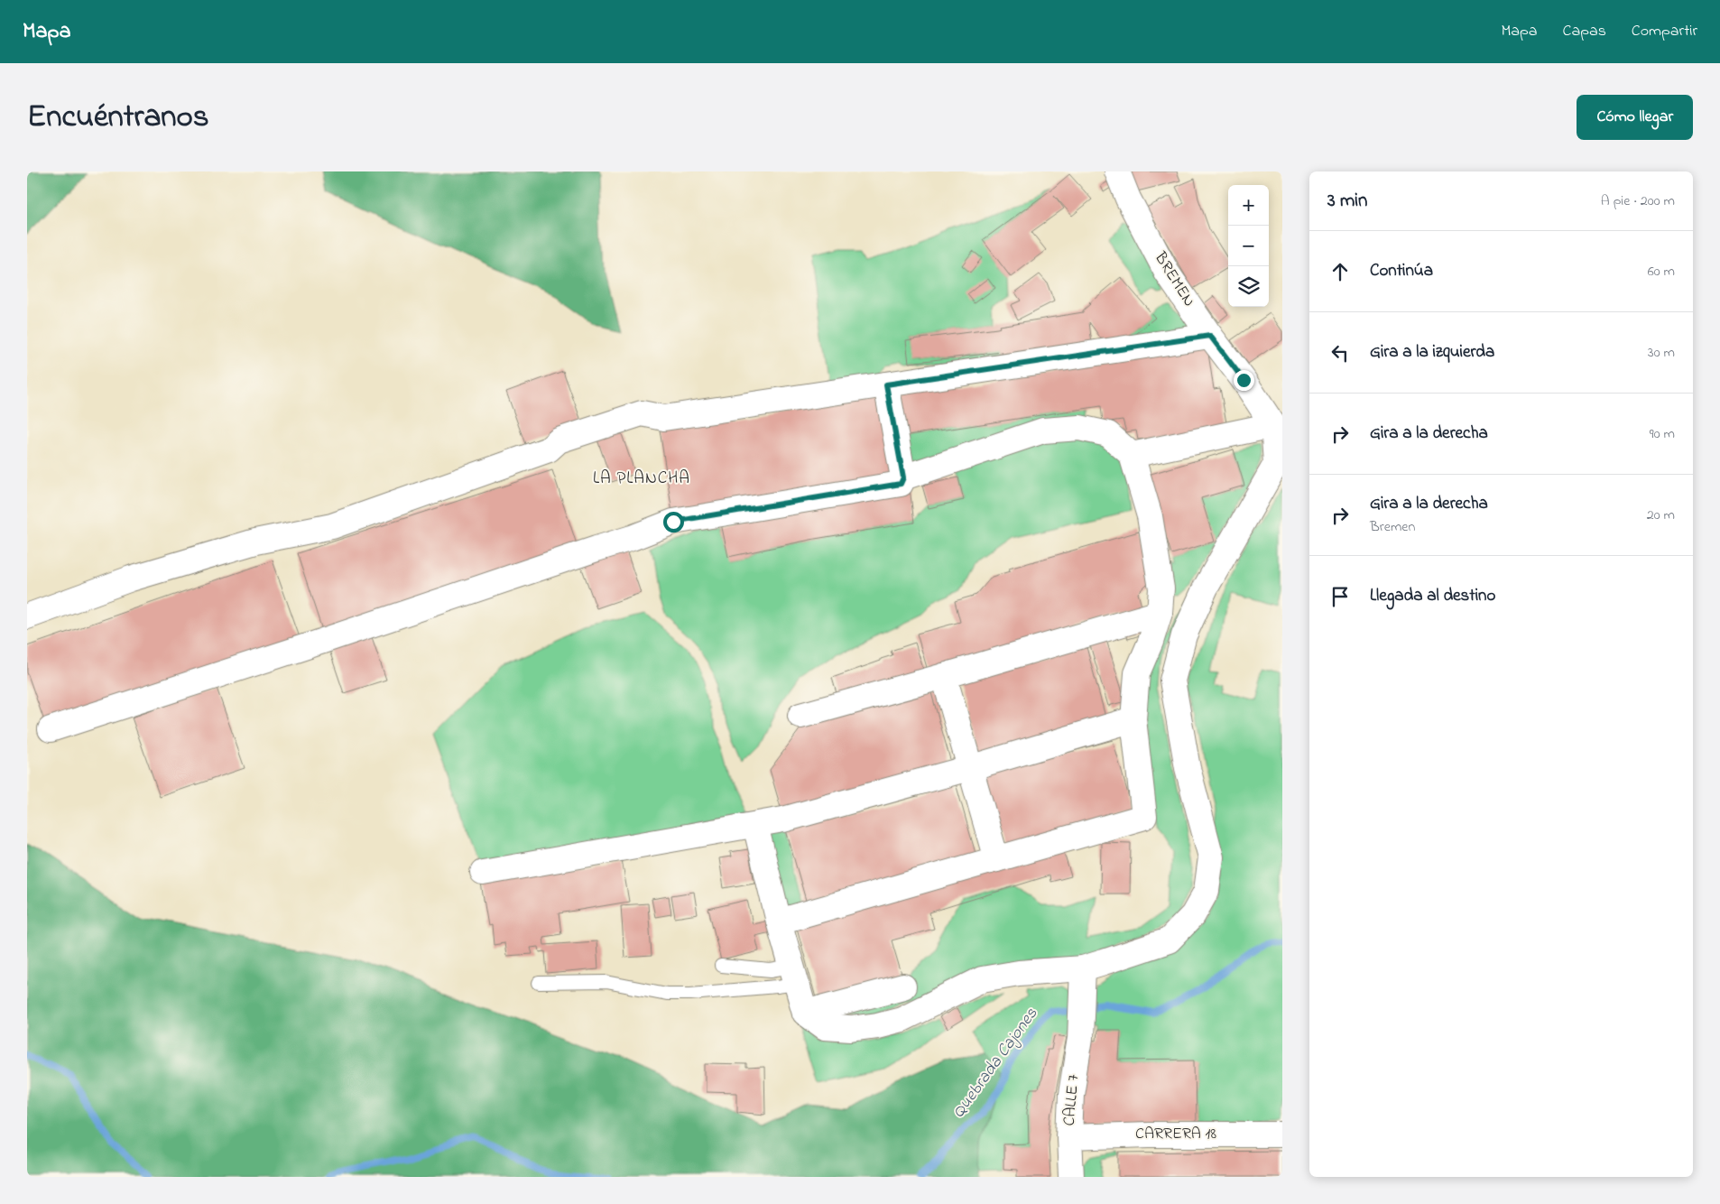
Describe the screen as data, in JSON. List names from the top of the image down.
{
  "streets": {
    "street": ["BREMEN", "CALLE 7", "CARRERA 18"]
  },
  "crossings": [
    ["CALLE 7", "CARRERA 18"]
  ],
  "districts": ["LA PLANCHA"],
  "water": ["Quebrada Cajones"],
  "page": {
    "header": "Mapa",
    "nav": ["Mapa", "Capas", "Compartir"],
    "title": "Encuéntranos",
    "buttons": "Cómo llegar",
    "heading": ["3 min", "A pie · 200 m"],
    "map_buttons": ["+", "−"],
    "list": [
      ["Continúa", "60 m"],
      ["Gira a la izquierda", "30 m"],
      ["Gira a la derecha", "90 m"],
      ["Gira a la derecha", "Bremen", "20 m"],
      "Llegada al destino"
    ]
  }
}
